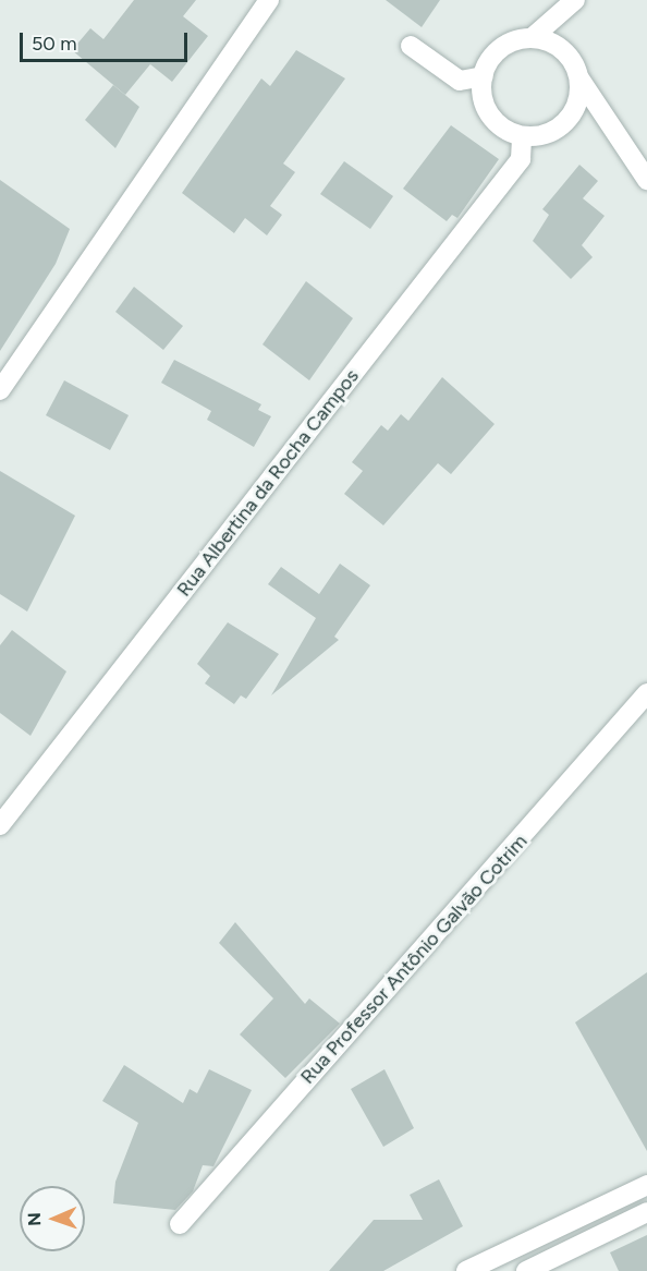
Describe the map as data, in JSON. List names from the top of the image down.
{
  "streets": {
    "street": ["Rua Albertina da Rocha Campos", "Rua Professor Antônio Galvão Cotrim"]
  },
  "scale_bar": "50 m",
  "north": "left"
}
